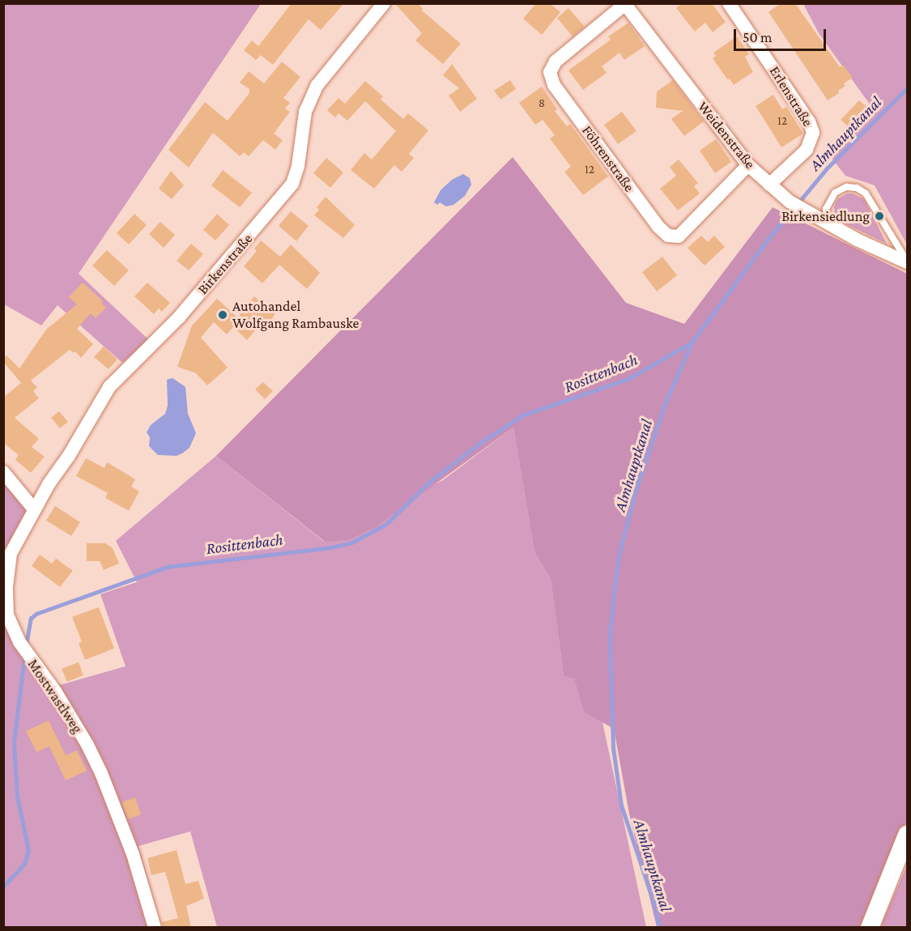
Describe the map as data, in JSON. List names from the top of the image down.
{
  "streets": {
    "street": [
      "Erlenstraße",
      "Weidenstraße",
      "Föhrenstraße",
      "Birkenstraße",
      "Mostwastlweg"
    ]
  },
  "crossings": [
    ["Erlenstraße", "Weidenstraße"],
    ["Weidenstraße", "Föhrenstraße"],
    ["Birkenstraße", "Mostwastlweg"]
  ],
  "water": ["Almhauptkanal", "Rosittenbach"],
  "places": ["Birkensiedlung", "Autohandel Wolfgang Rambauske"],
  "house_numbers": ["8", "12", "12"],
  "scale_bar": "50 m"
}
